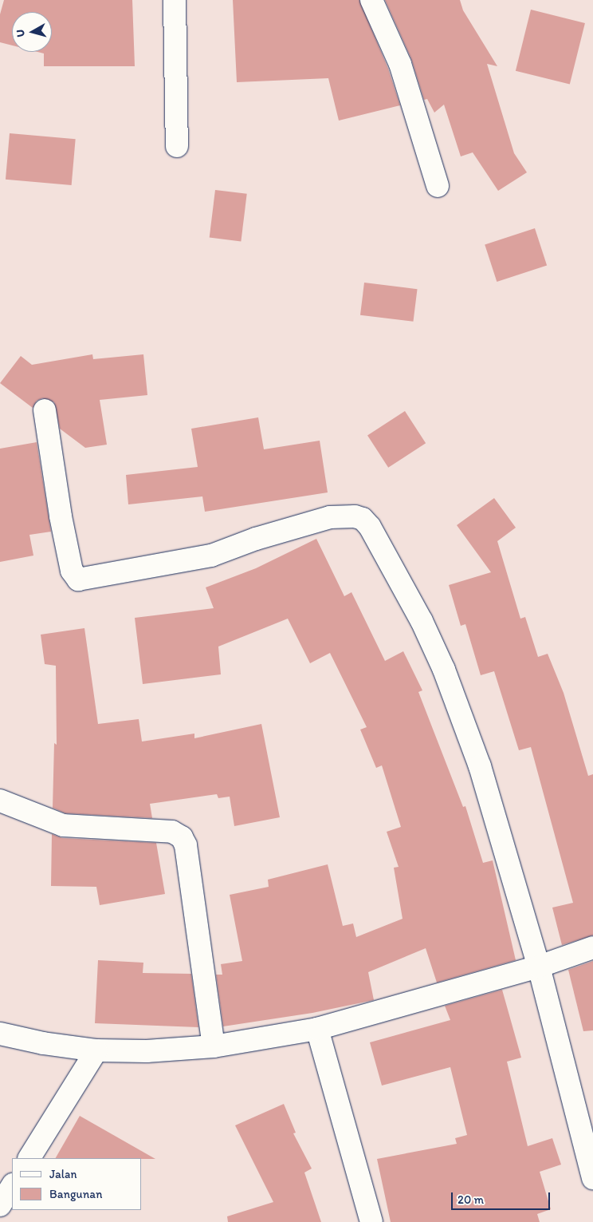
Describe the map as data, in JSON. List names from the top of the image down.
{
  "legend": ["Jalan", "Bangunan"],
  "scale_bar": "20 m",
  "north": "left"
}
